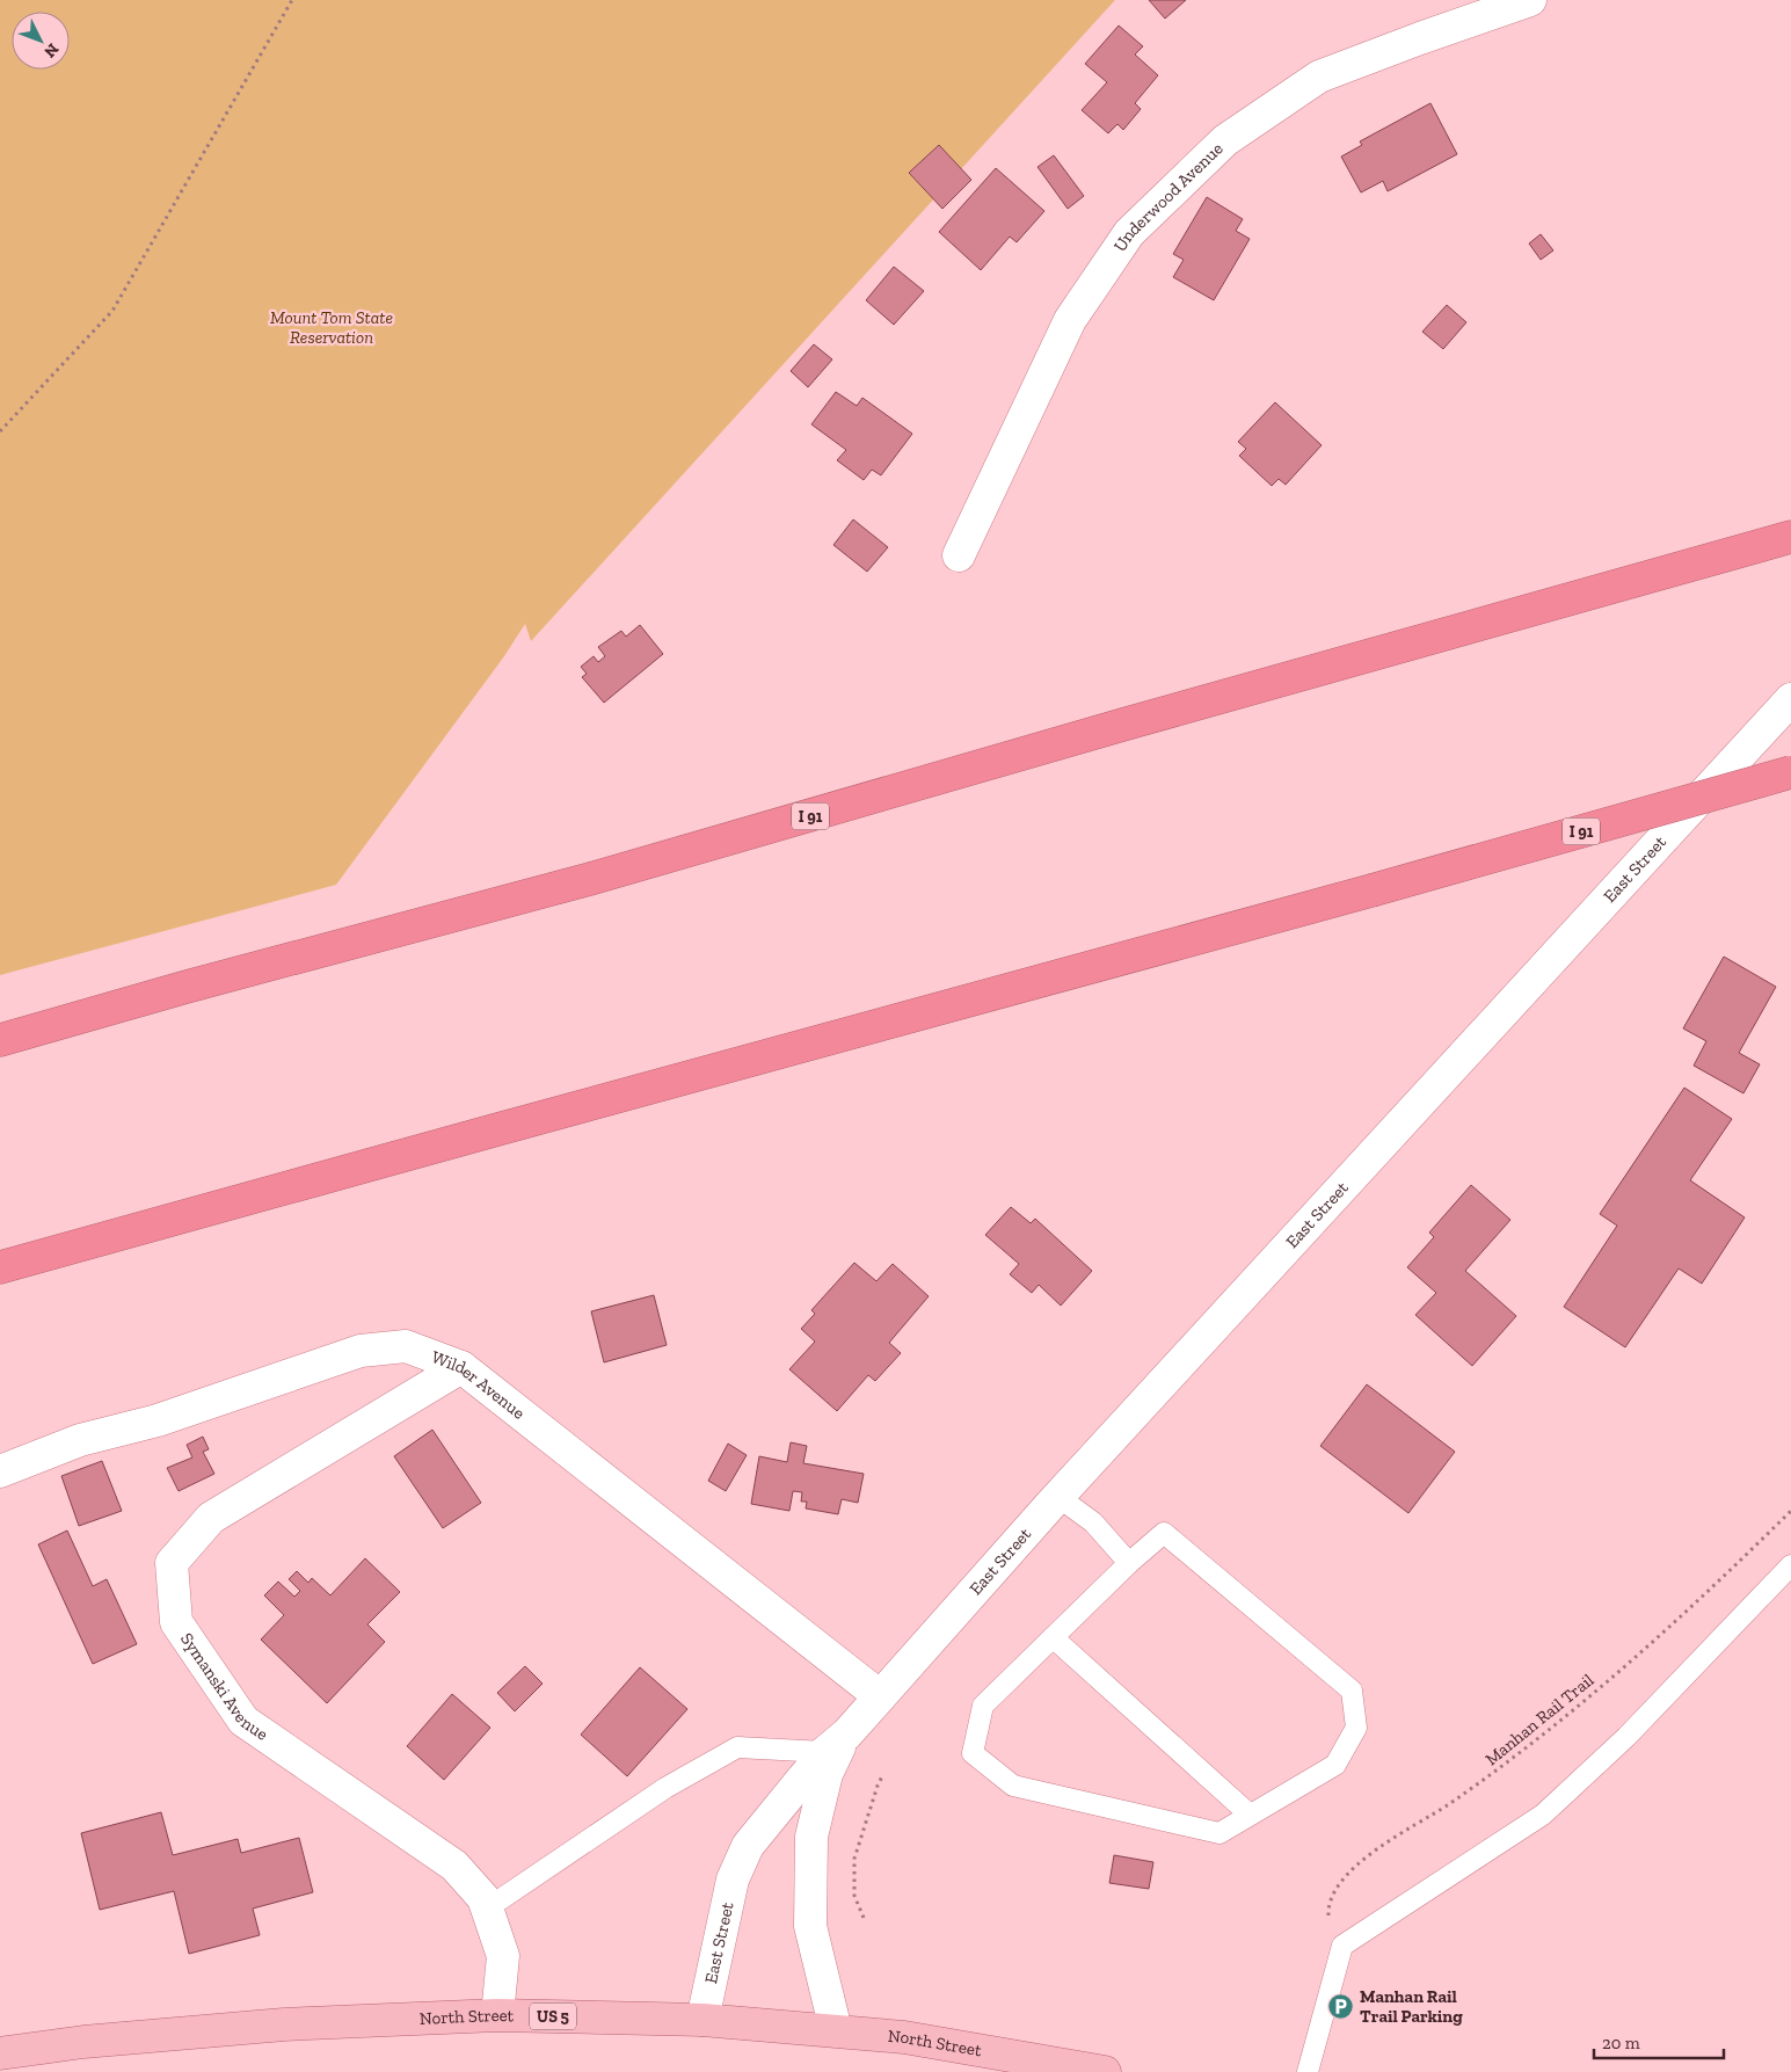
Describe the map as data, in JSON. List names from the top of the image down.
{
  "streets": {
    "highway": ["I 91"],
    "main road": ["US 5", "North Street"],
    "street": [
      "Underwood Avenue",
      "East Street",
      "Wilder Avenue",
      "Symanski Avenue"
    ],
    "path": ["Manhan Rail Trail"]
  },
  "crossings": [
    ["East Street", "Wilder Avenue"],
    ["East Street", "North Street"],
    ["Wilder Avenue", "Symanski Avenue"],
    ["Symanski Avenue", "North Street"]
  ],
  "parks": ["Mount Tom State Reservation"],
  "places": {
    "parking": ["Manhan Rail Trail Parking"]
  },
  "scale_bar": "20 m",
  "north": "bottom right"
}
